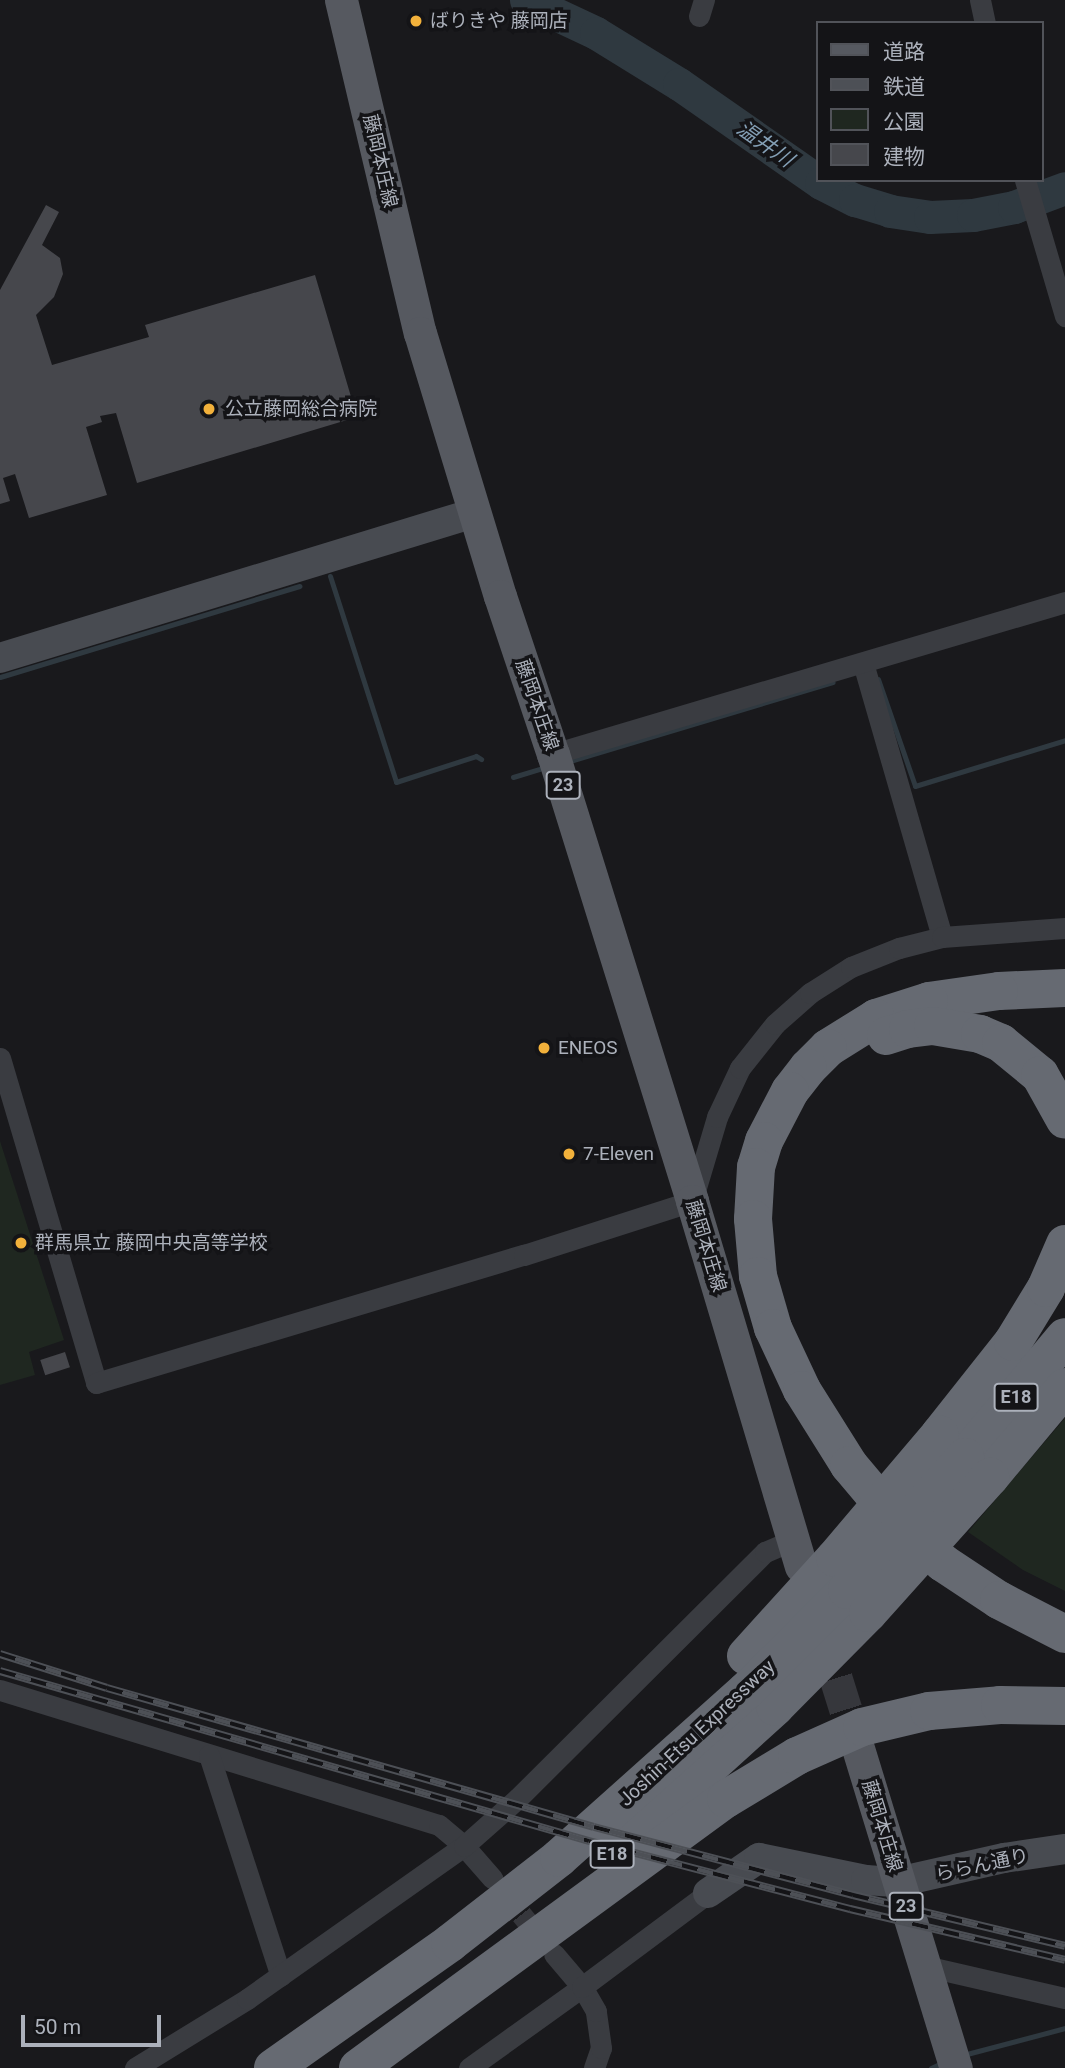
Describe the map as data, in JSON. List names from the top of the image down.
{
  "streets": {
    "highway": ["E18", "Joshin-Etsu Expressway"],
    "main road": ["藤岡本庄線", "23"],
    "street": ["ららん通り"]
  },
  "crossings": [
    ["藤岡本庄線", "Joshin-Etsu Expressway"],
    ["藤岡本庄線", "ららん通り"]
  ],
  "water": ["温井川"],
  "places": [
    "ばりきや 藤岡店",
    "公立藤岡総合病院",
    "ENEOS",
    "7-Eleven",
    "群馬県立 藤岡中央高等学校"
  ],
  "legend": [
    "道路",
    "鉄道",
    "公園",
    "建物"
  ],
  "scale_bar": "50 m"
}
